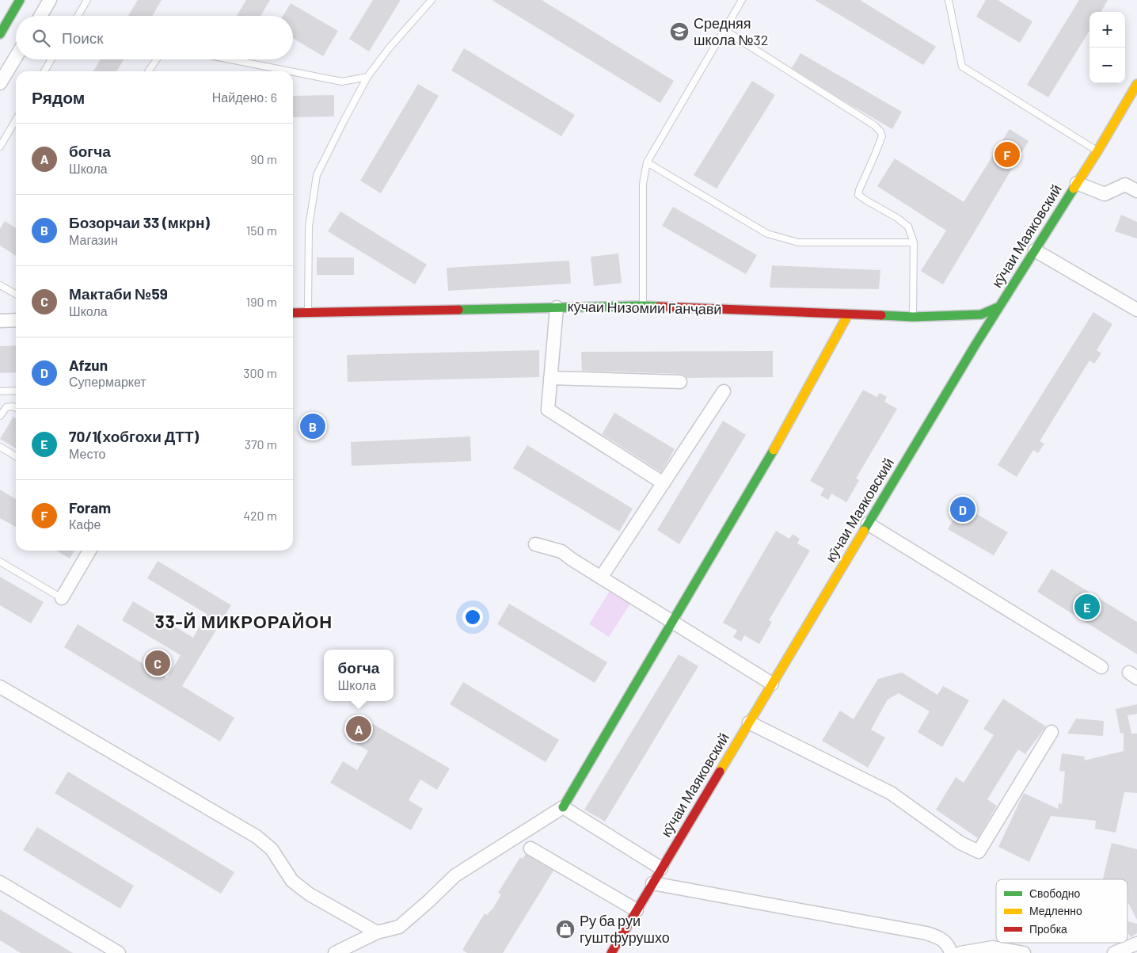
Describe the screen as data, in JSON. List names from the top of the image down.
{
  "streets": {
    "street": ["кӯчаи Маяковский", "кӯчаи Низомии Ганҷавӣ"]
  },
  "crossings": [
    ["кӯчаи Маяковский", "кӯчаи Низомии Ганҷавӣ"]
  ],
  "districts": ["33-Й МИКРОРАЙОН"],
  "places": {
    "school or university": ["Средняя школа №32"],
    "shop": ["Ру ба руи гуштфурушхо"]
  },
  "legend": ["Свободно", "Медленно", "Пробка"],
  "page": {
    "map_buttons": ["+", "−"],
    "search": "Поиск",
    "heading": ["Рядом", "Найдено: 6"],
    "list": [
      {
        "mark": "A",
        "name": "богча",
        "note": "Школа",
        "value": "90 m"
      },
      {
        "mark": "B",
        "name": "Бозорчаи 33 (мкрн)",
        "note": "Магазин",
        "value": "150 m"
      },
      {
        "mark": "C",
        "name": "Мактаби №59",
        "note": "Школа",
        "value": "190 m"
      },
      {
        "mark": "D",
        "name": "Afzun",
        "note": "Супермаркет",
        "value": "300 m"
      },
      {
        "mark": "E",
        "name": "70/1(хобгохи ДТТ)",
        "note": "Место",
        "value": "370 m"
      },
      {
        "mark": "F",
        "name": "Foram",
        "note": "Кафе",
        "value": "420 m"
      }
    ],
    "pins": [
      "F",
      "B",
      "D",
      "E",
      "C",
      "A"
    ],
    "popup": ["богча", "Школа"]
  }
}
